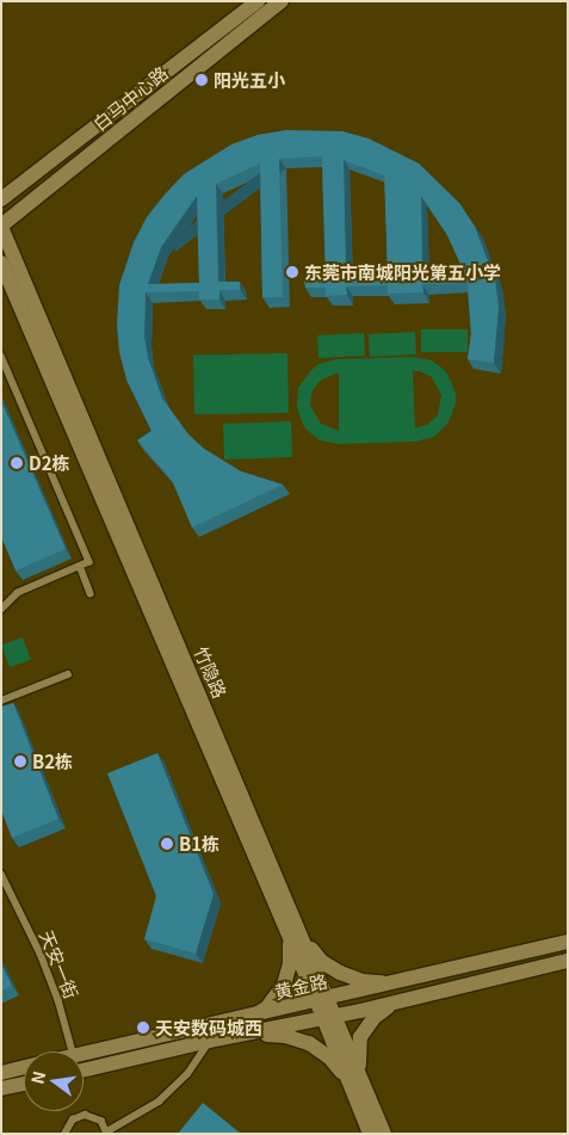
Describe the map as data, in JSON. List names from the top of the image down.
{
  "streets": {
    "street": ["白马中心路", "竹隐路", "黄金路"],
    "lane": ["天安一街"]
  },
  "crossings": [
    ["白马中心路", "竹隐路"],
    ["竹隐路", "黄金路"]
  ],
  "places": [
    "阳光五小",
    "东莞市南城阳光第五小学",
    "D2栋",
    "B2栋",
    "B1栋",
    "天安数码城西"
  ],
  "north": "left"
}
